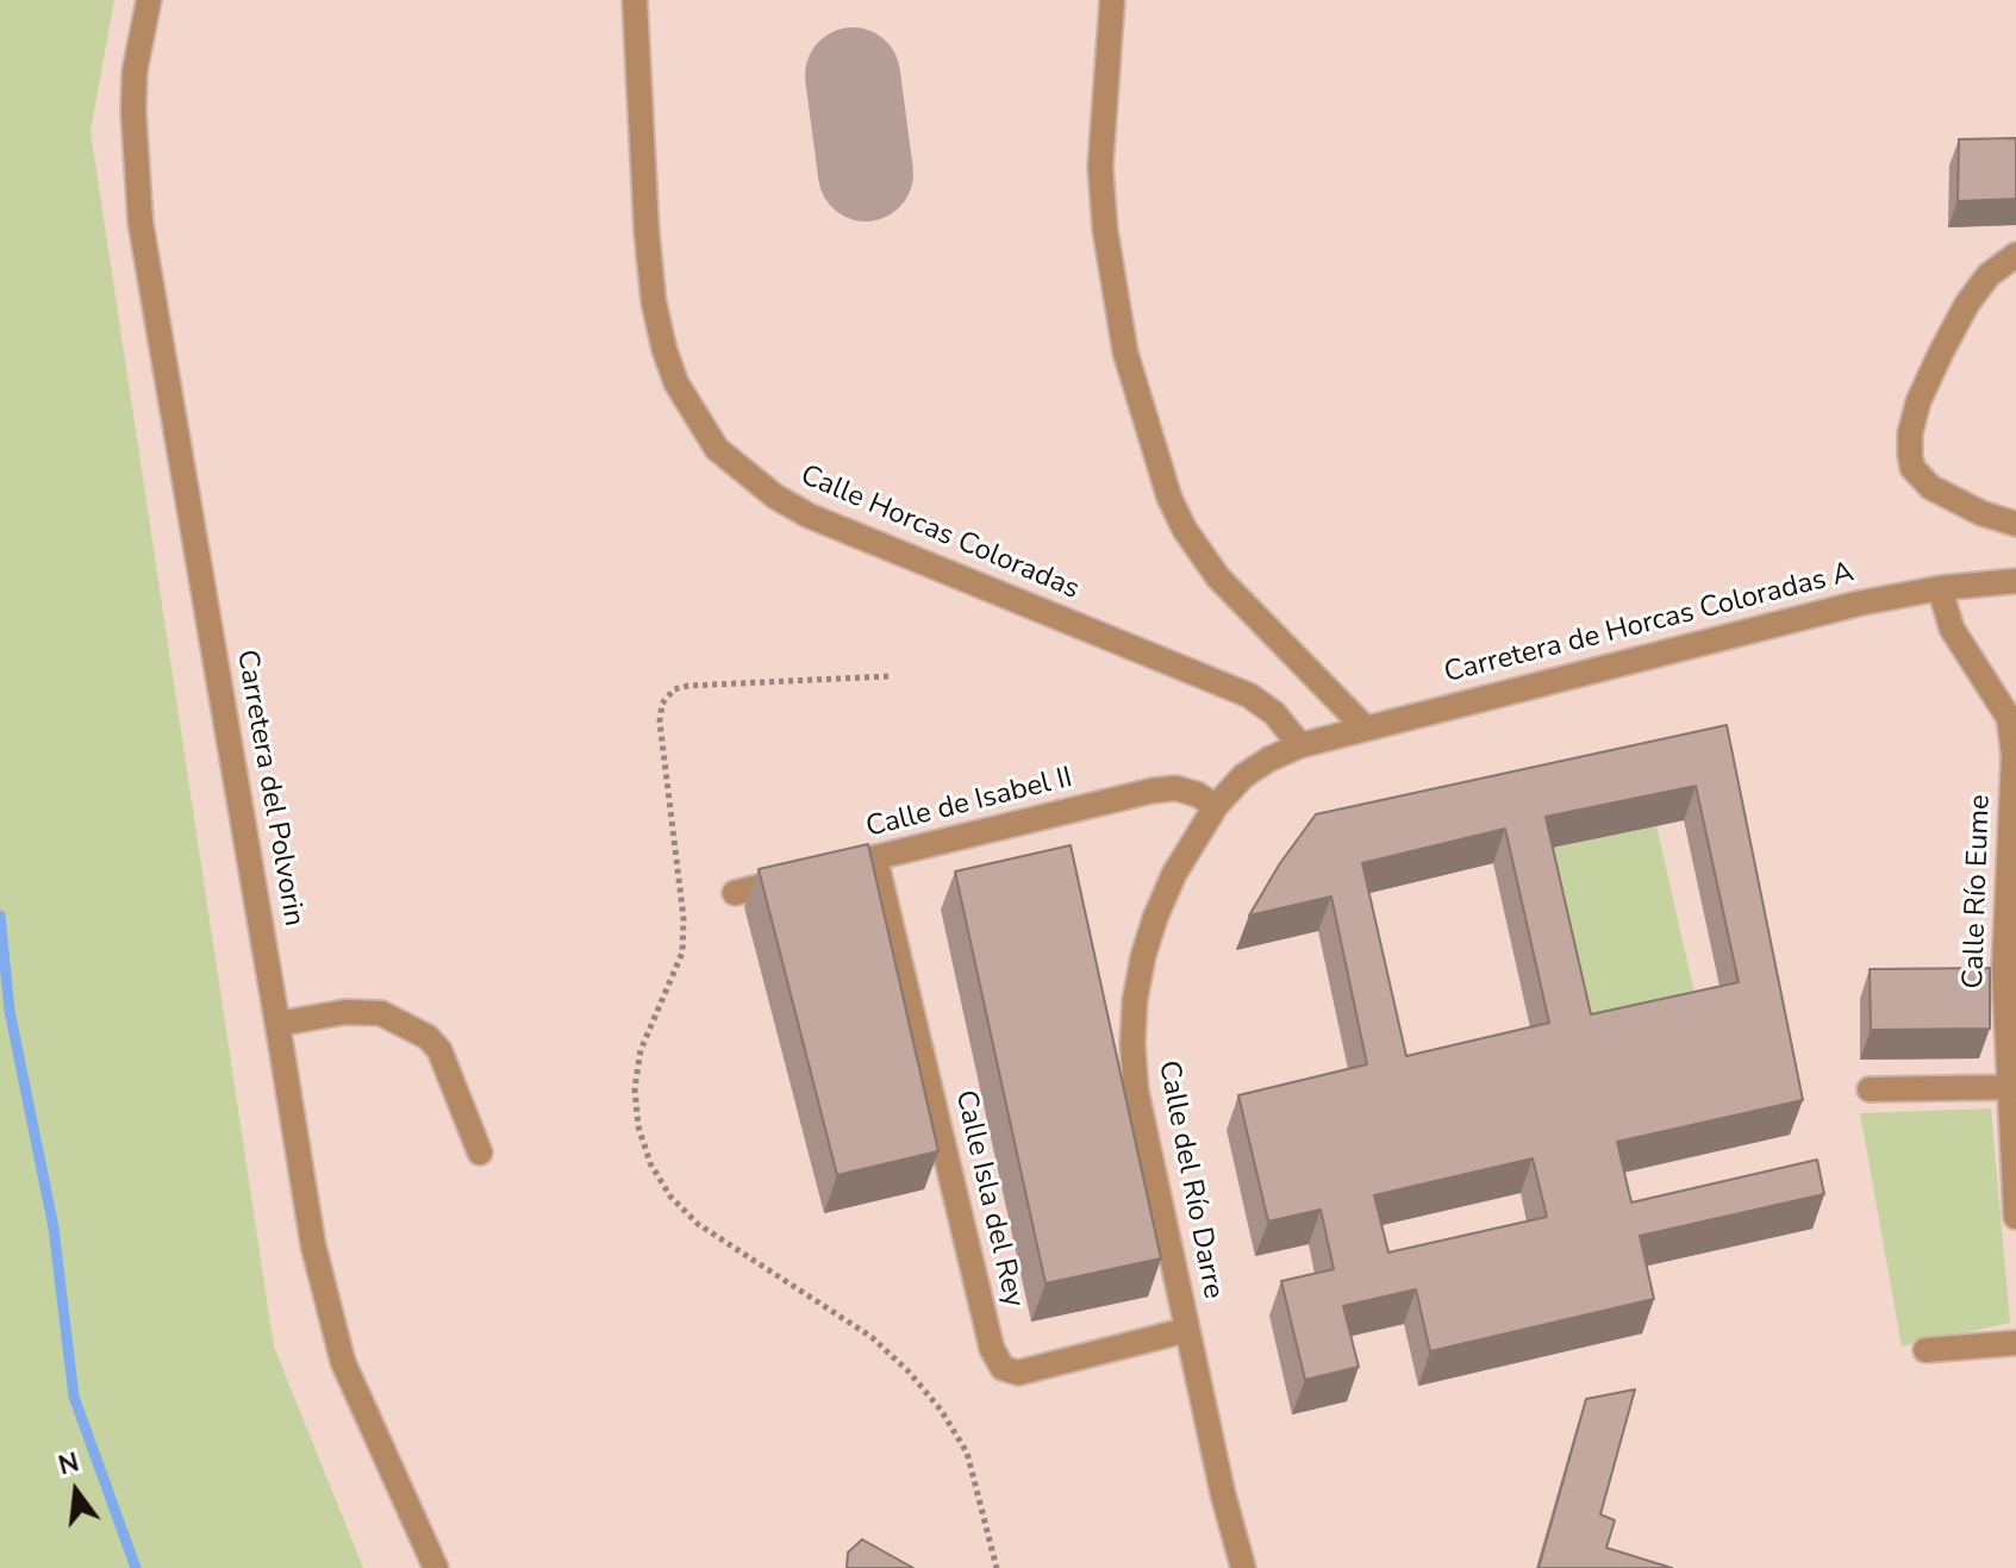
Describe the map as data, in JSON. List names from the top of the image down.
{
  "streets": {
    "street": [
      "Calle Horcas Coloradas",
      "Carretera de Horcas Coloradas A",
      "Carretera del Polvorin",
      "Calle de Isabel II",
      "Calle Río Eume",
      "Calle del Río Darre",
      "Calle Isla del Rey"
    ]
  },
  "crossings": [
    ["Calle Horcas Coloradas", "Carretera de Horcas Coloradas A"],
    ["Calle Horcas Coloradas", "Calle del Río Darre"],
    ["Carretera de Horcas Coloradas A", "Calle Río Eume"],
    ["Carretera de Horcas Coloradas A", "Calle del Río Darre"],
    ["Calle de Isabel II", "Calle del Río Darre"],
    ["Calle de Isabel II", "Calle Isla del Rey"],
    ["Calle del Río Darre", "Calle Isla del Rey"]
  ],
  "north": "top"
}
